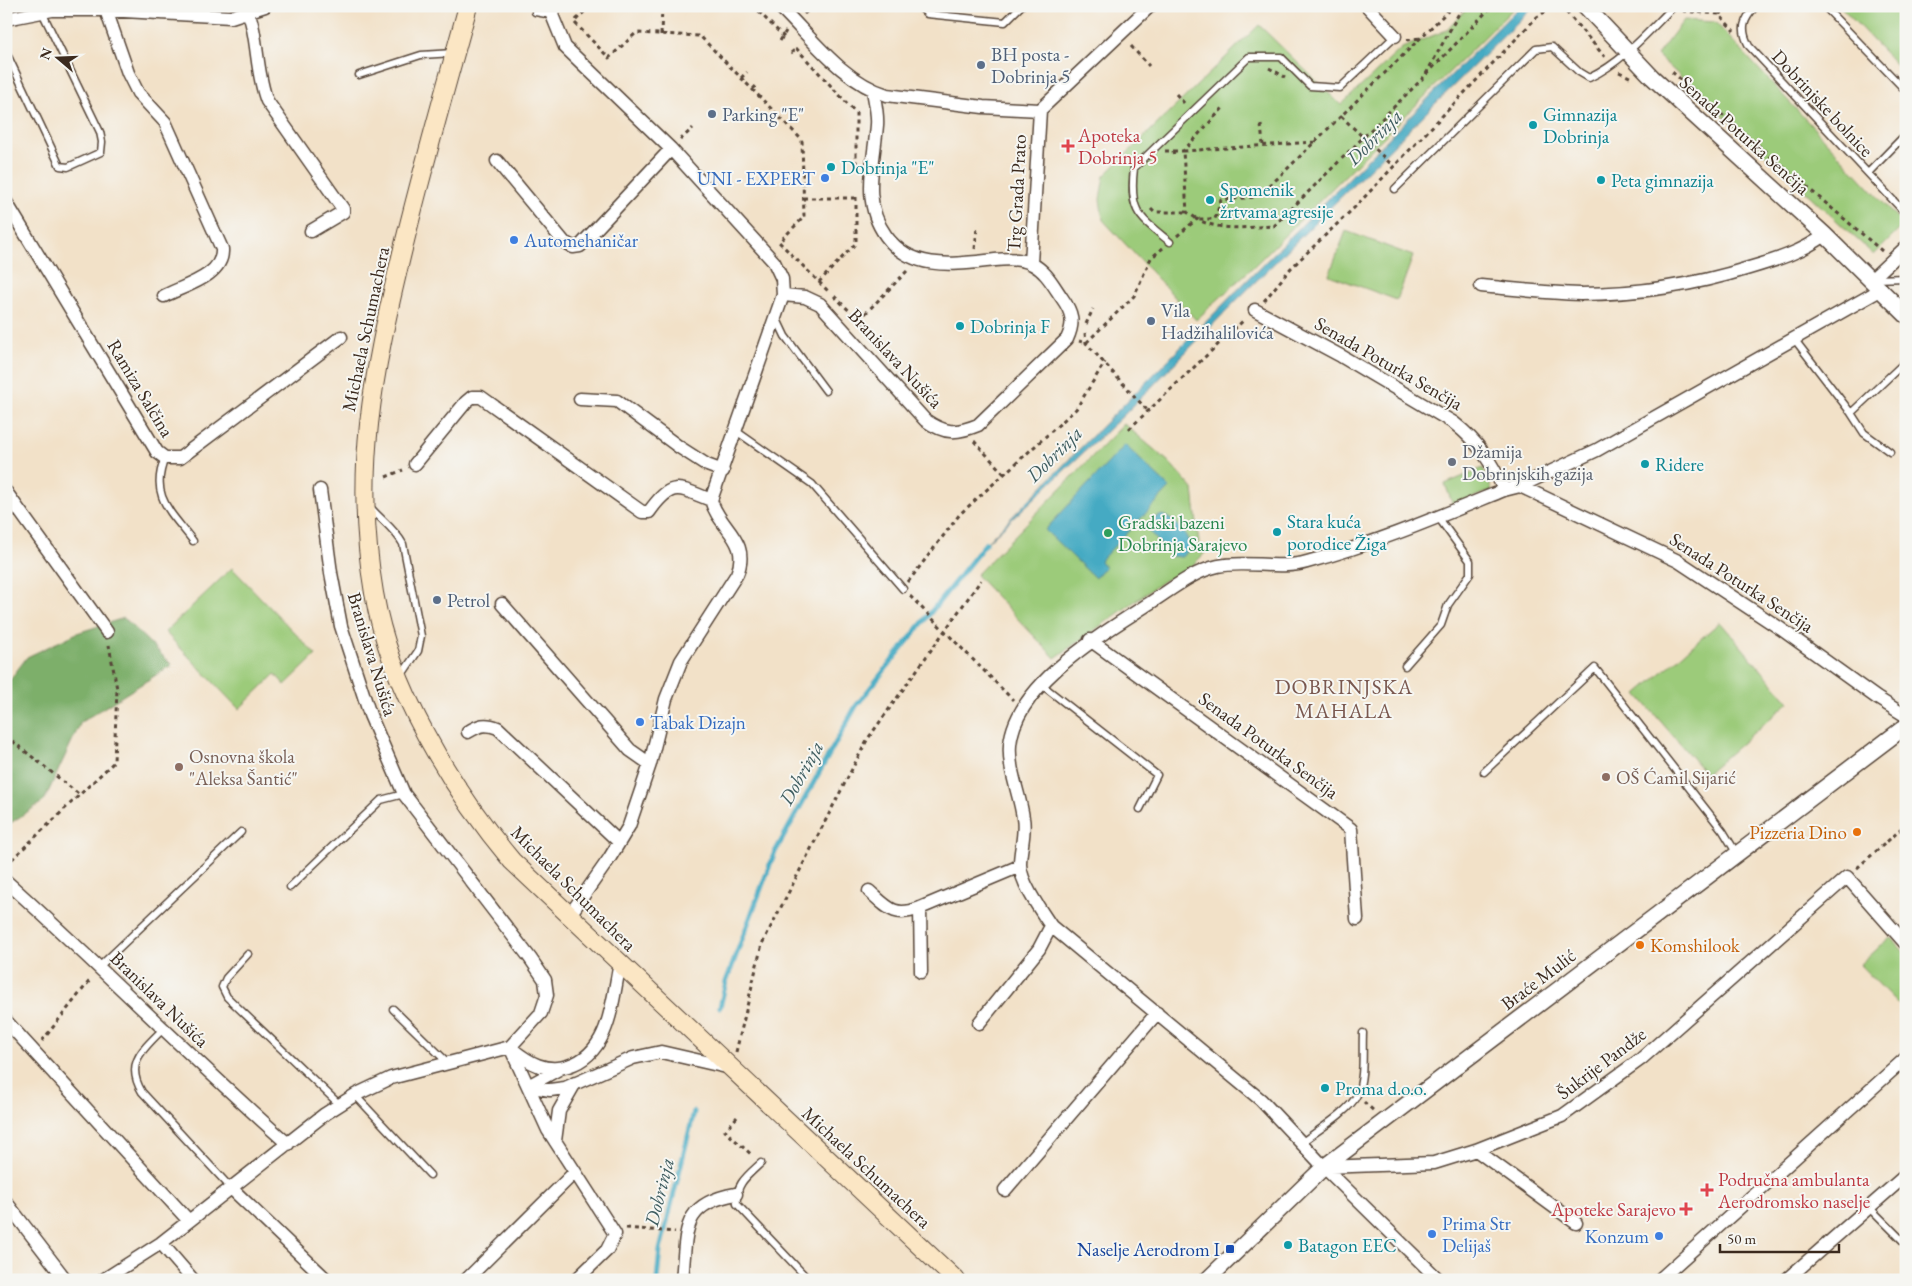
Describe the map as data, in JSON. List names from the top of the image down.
{
  "streets": {
    "main road": ["Michaela Schumachera"],
    "street": [
      "Senada Poturka Senčija",
      "Trg Grada Prato",
      "Branislava Nušića",
      "Ramiza Salčina",
      "Braće Mulić",
      "Šukrije Pandže"
    ],
    "lane": ["Dobrinjske bolnice"]
  },
  "crossings": [
    ["Braće Mulić", "Šukrije Pandže"]
  ],
  "districts": ["DOBRINJSKA MAHALA"],
  "water": ["Dobrinja"],
  "places": {
    "other": [
      "BH posta - Dobrinja 5",
      "Parking \"E\"",
      "Gimnazija Dobrinja",
      "Dobrinja \"E\"",
      "UNI - EXPERT",
      "Peta gimnazija",
      "Spomenik žrtvama agresije",
      "Automehaničar",
      "Vila Hadžihalilovića",
      "Dobrinja F",
      "Džamija Dobrinjskih gazija",
      "Ridere",
      "Stara kuća porodice Žiga",
      "Gradski bazeni Dobrinja Sarajevo",
      "Petrol",
      "Tabak Dizajn",
      "Osnovna škola \"Aleksa Šantić\"",
      "OŠ Ćamil Sijarić",
      "Pizzeria Dino",
      "Komshilook",
      "Proma d.o.o.",
      "Prima Str Delijaš",
      "Konzum",
      "Batagon EEC"
    ],
    "health": ["Apoteka Dobrinja 5", "Područna ambulanta Aerodromsko naselje", "Apoteke Sarajevo"],
    "transit": ["Naselje Aerodrom I"]
  },
  "scale_bar": "50 m",
  "north": "left"
}
